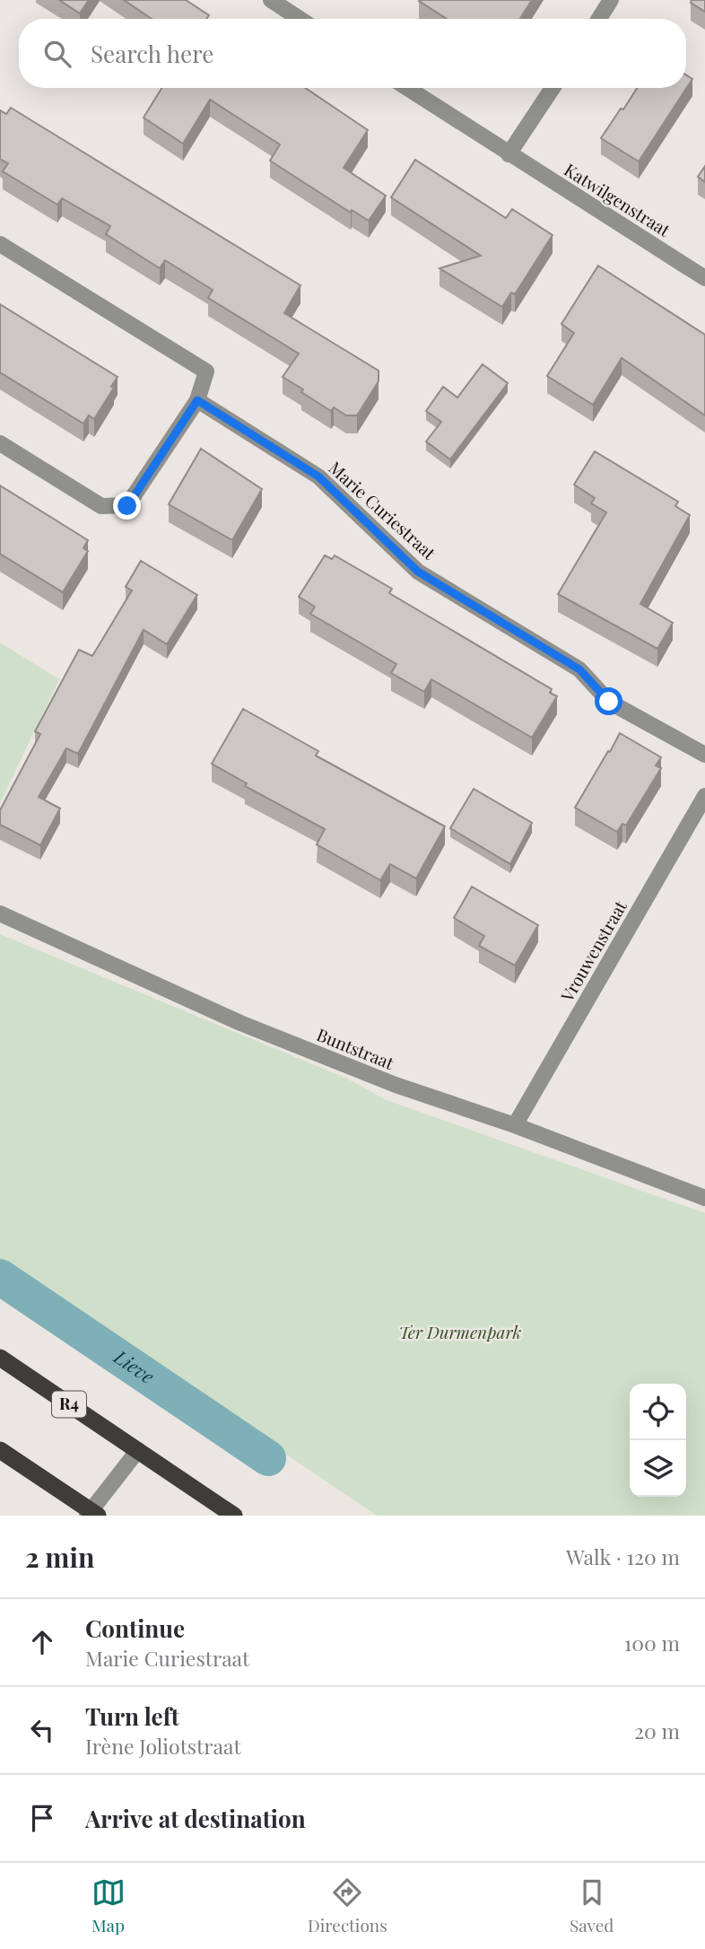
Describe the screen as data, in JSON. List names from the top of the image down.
{
  "streets": {
    "highway": ["R4"],
    "street": [
      "Katwilgenstraat",
      "Marie Curiestraat",
      "Vrouwenstraat",
      "Buntstraat"
    ]
  },
  "crossings": [
    ["Vrouwenstraat", "Buntstraat"]
  ],
  "water": ["Lieve"],
  "parks": ["Ter Durmenpark"],
  "page": {
    "search": "Search here",
    "heading": ["2 min", "Walk · 120 m"],
    "list": [
      ["Continue", "Marie Curiestraat", "100 m"],
      ["Turn left", "Irène Joliotstraat", "20 m"],
      "Arrive at destination"
    ],
    "nav": ["Map", "Directions", "Saved"]
  }
}
